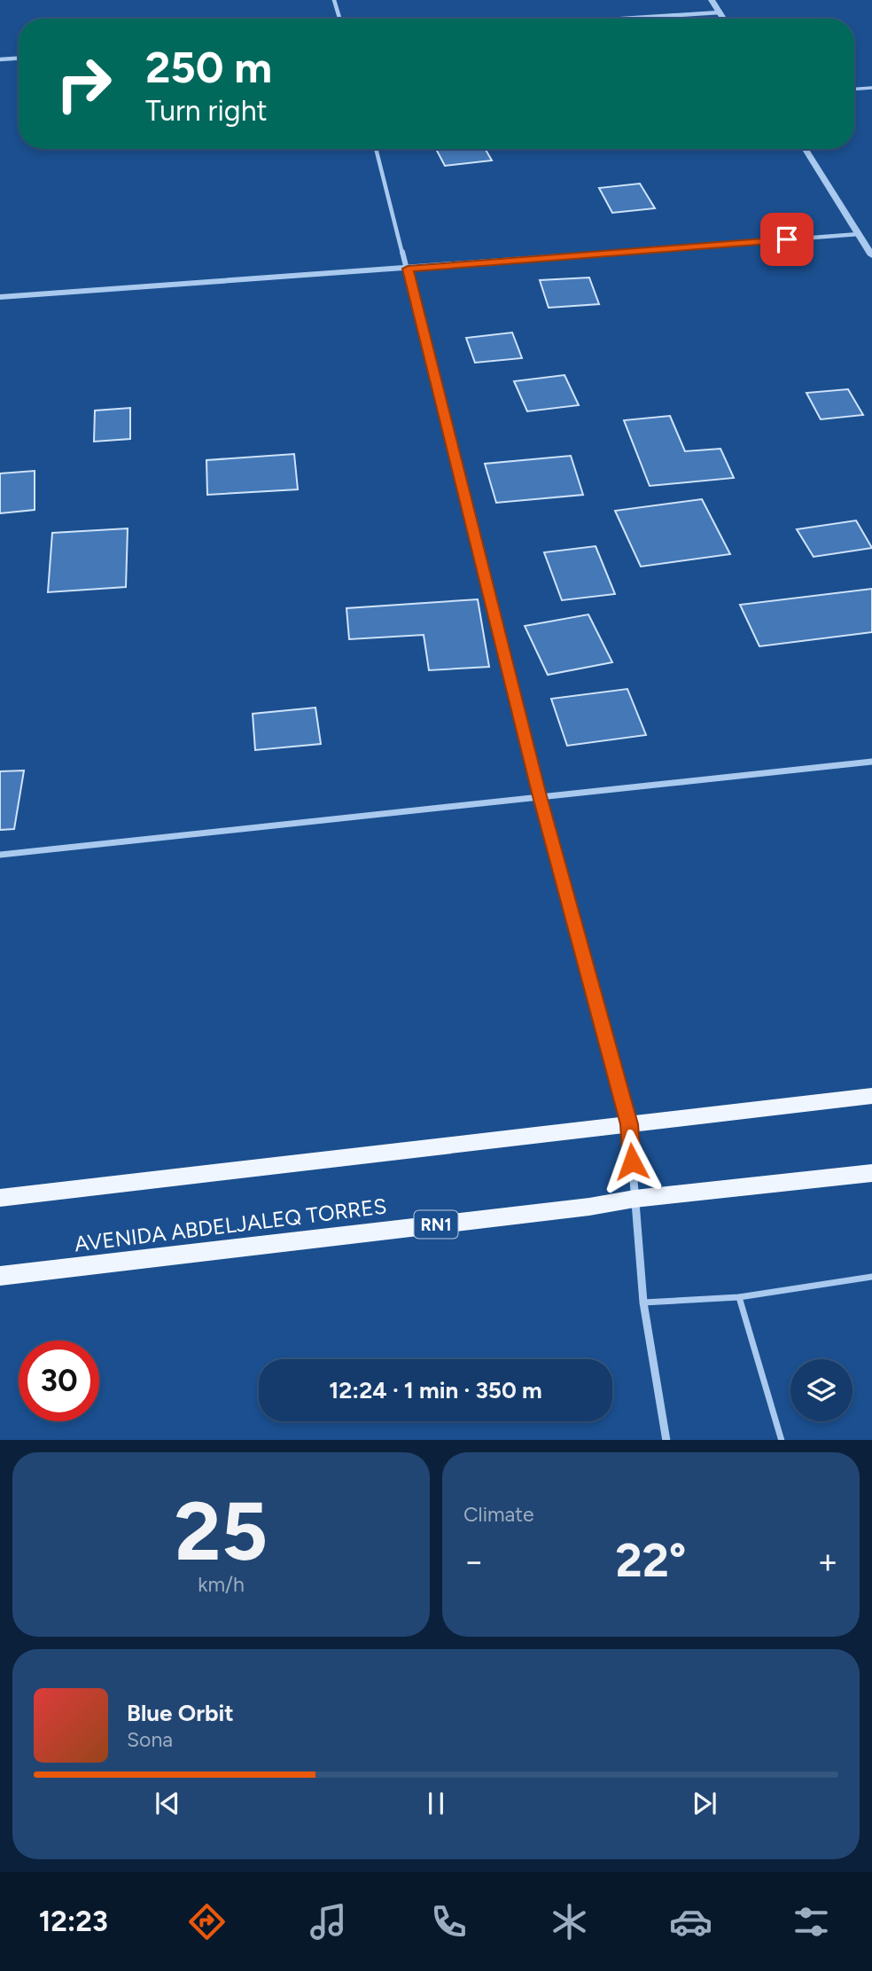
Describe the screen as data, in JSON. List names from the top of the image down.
{
  "streets": {
    "main road": ["RN1", "AVENIDA ABDELJALEQ TORRES"]
  },
  "page": {
    "turn": ["250 m", "Turn right"],
    "limit": "30",
    "trip": "12:24 · 1 min · 350 m",
    "tile": [
      ["25", "km/h"],
      "Climate"
    ],
    "heat": ["−", "22°", "+"],
    "song": ["Blue Orbit", "Sona"],
    "tabs": "12:23"
  }
}
